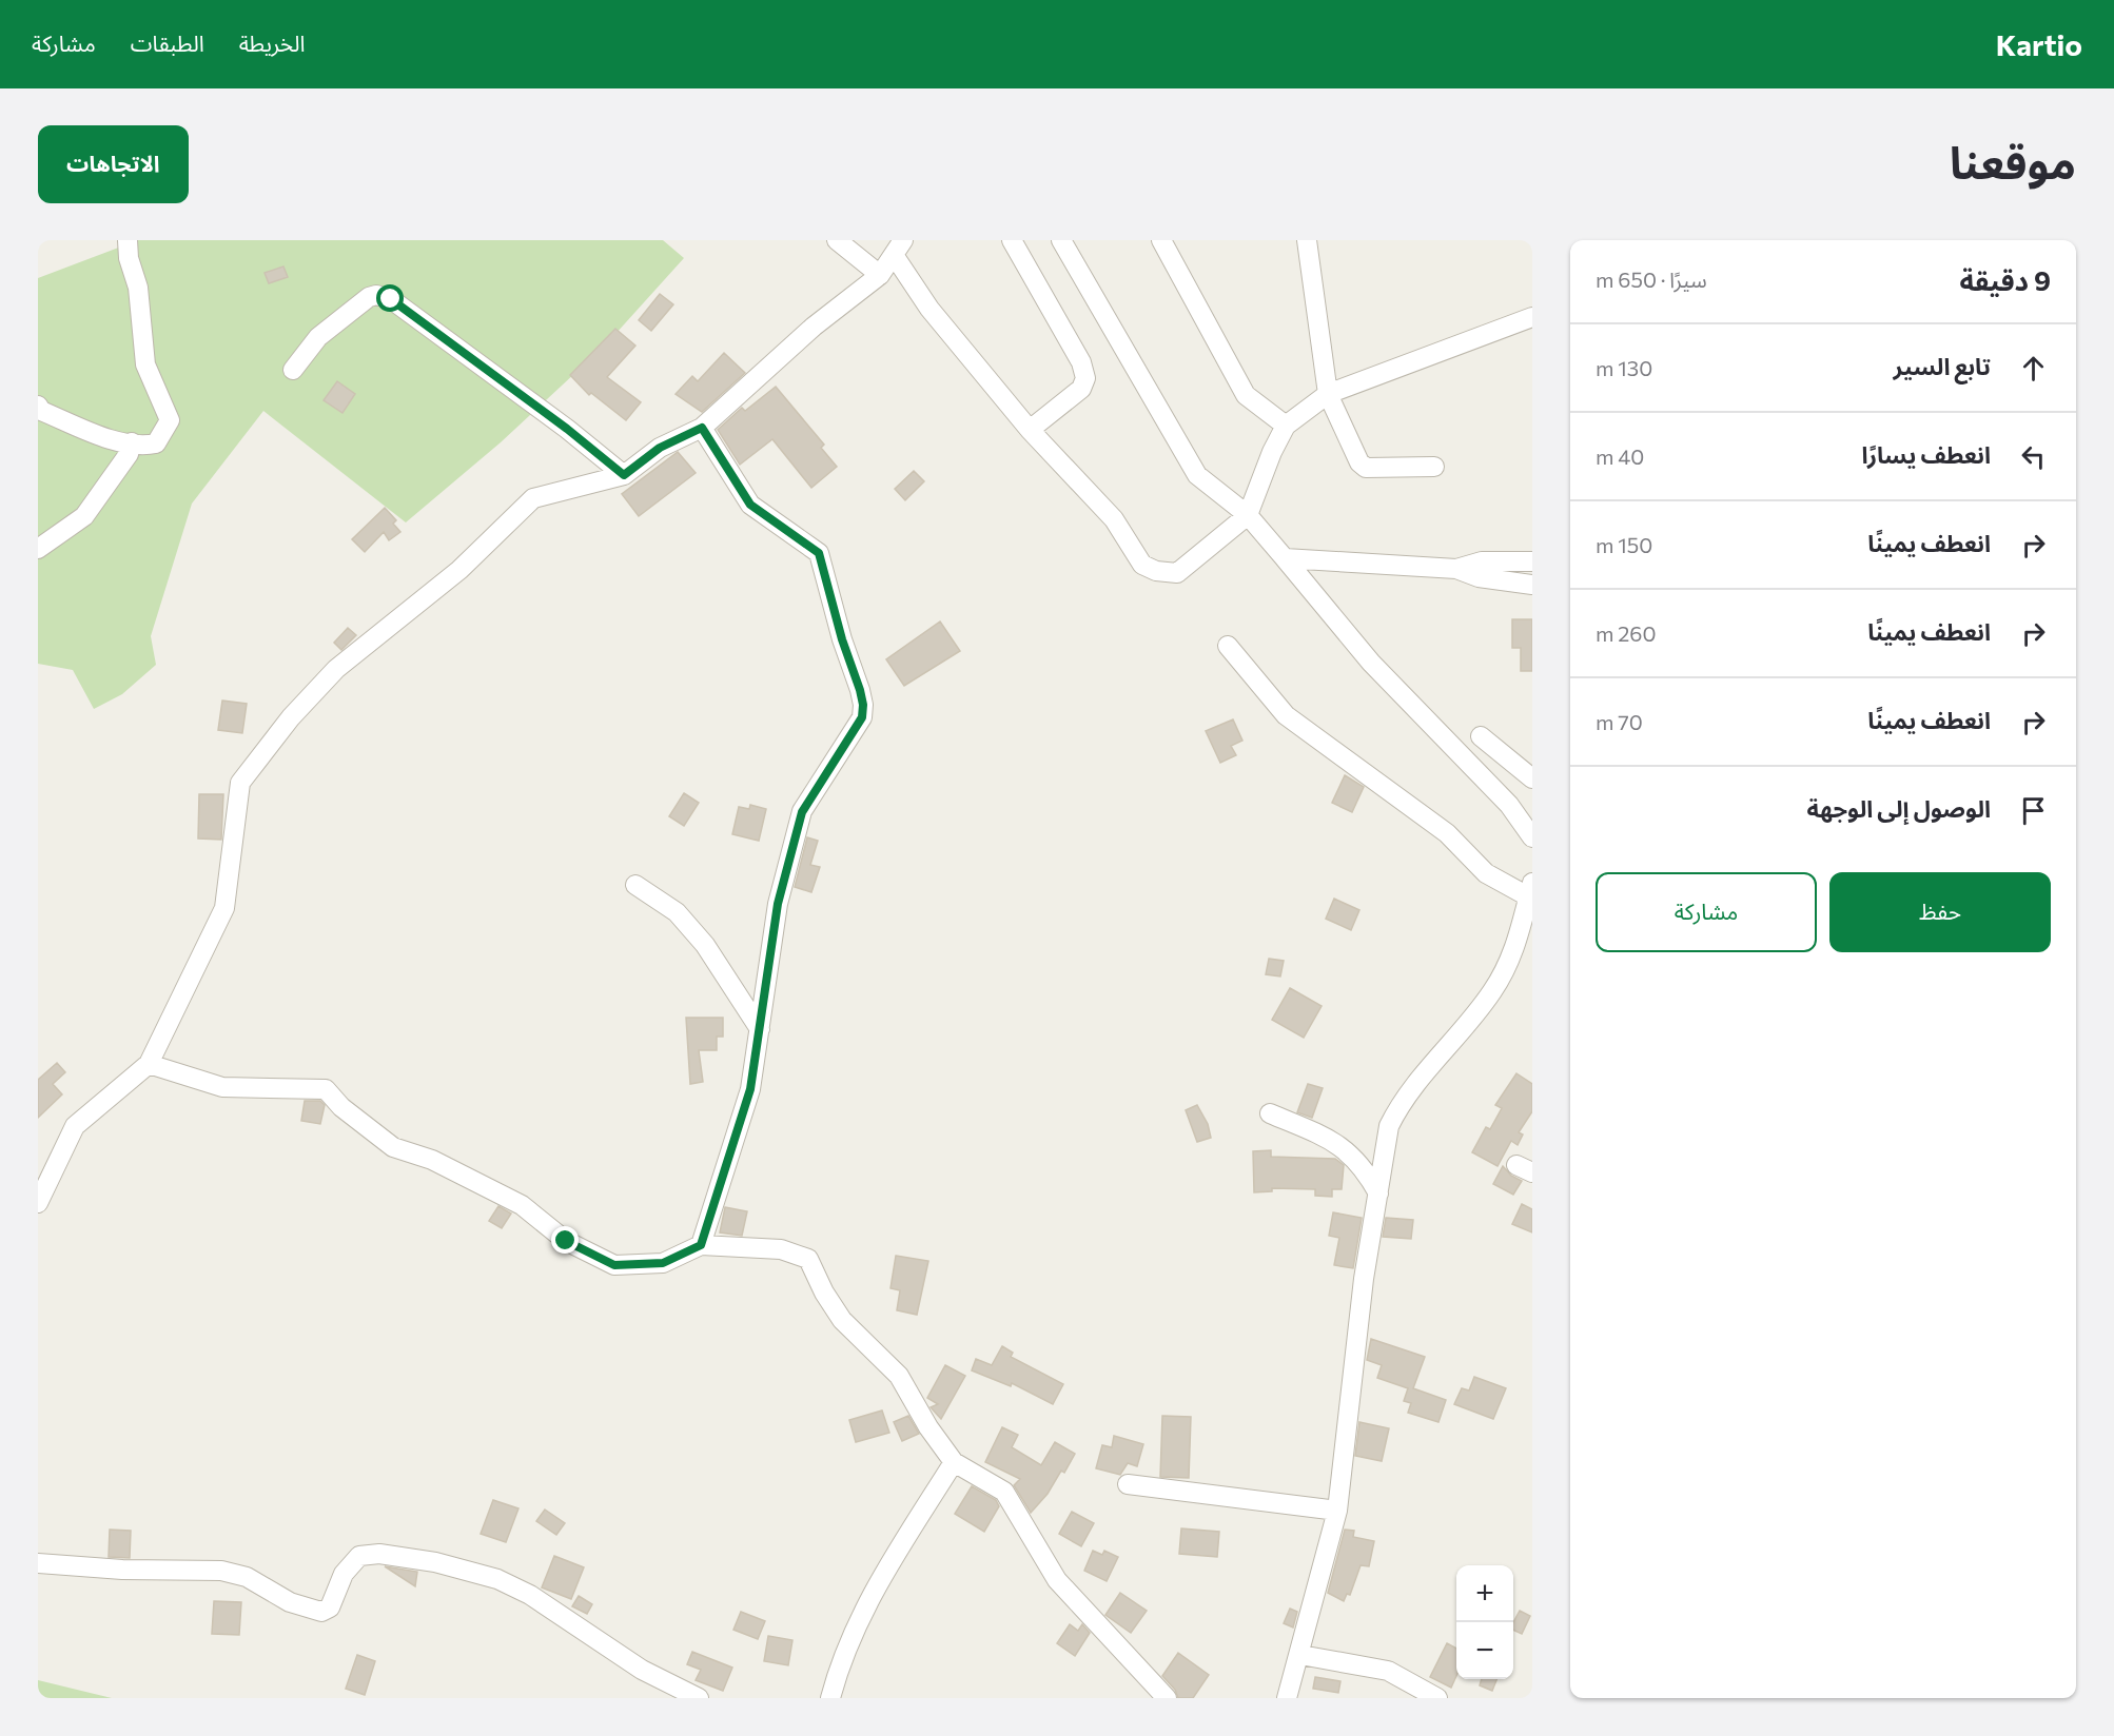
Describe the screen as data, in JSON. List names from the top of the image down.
{
  "page": {
    "header": "Kartio",
    "nav": ["الخريطة", "الطبقات", "مشاركة"],
    "title": "موقعنا",
    "buttons": [
      "الاتجاهات",
      ["حفظ", "مشاركة"]
    ],
    "heading": ["9 دقيقة", "سيرًا · 650 m"],
    "list": [
      ["تابع السير", "130 m"],
      ["انعطف يسارًا", "40 m"],
      ["انعطف يمينًا", "150 m"],
      ["انعطف يمينًا", "260 m"],
      ["انعطف يمينًا", "70 m"],
      "الوصول إلى الوجهة"
    ],
    "map_buttons": ["+", "−"]
  }
}
